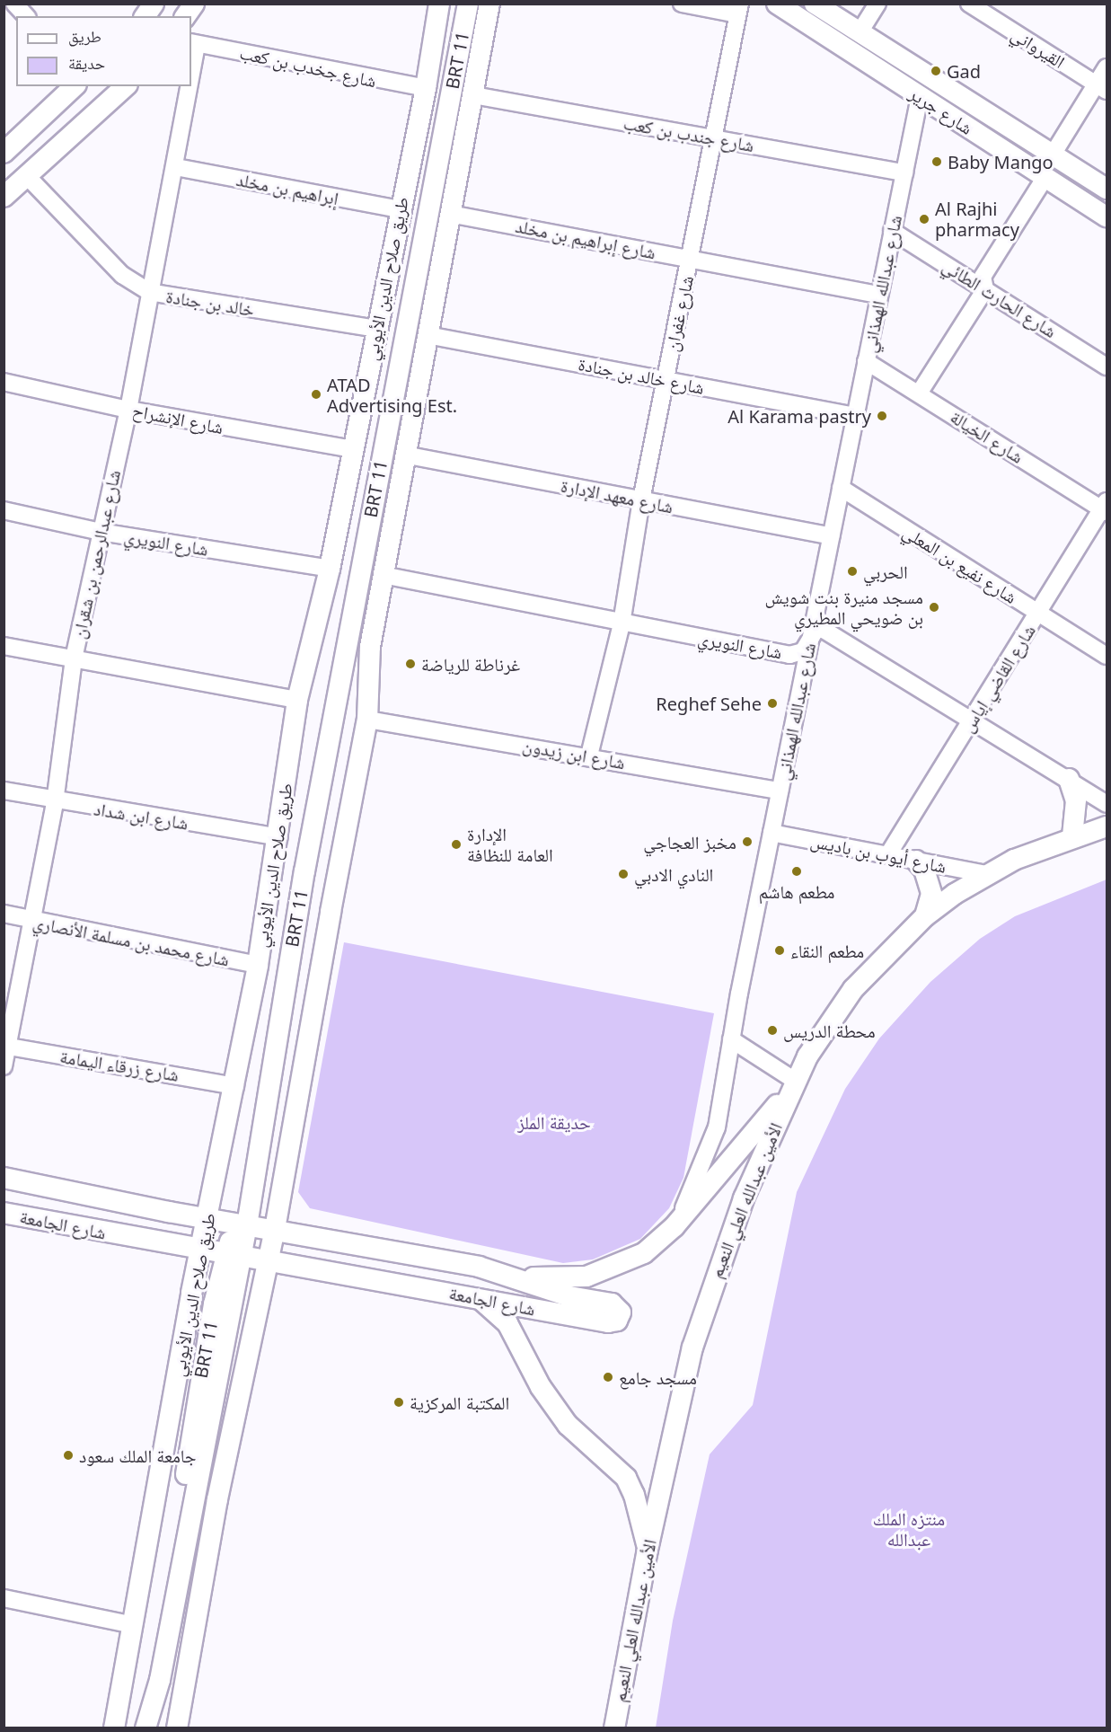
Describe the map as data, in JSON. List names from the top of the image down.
{
  "streets": {
    "main road": [
      "BRT 11",
      "شارع جرير",
      "طريق صلاح الدين الأيوبي",
      "الأمين عبدالله العلي النعيم",
      "شارع الجامعة"
    ],
    "street": [
      "القيرواني",
      "شارع جخدب بن كعب",
      "شارع جندب بن كعب",
      "إبراهيم بن مخلد",
      "شارع إبراهيم بن مخلد",
      "شارع عبدالله الهمذاني",
      "شارع الحارث الطائي",
      "خالد بن جنادة",
      "شارع غفران",
      "شارع خالد بن جنادة",
      "شارع الإنشراح",
      "شارع الخيالة",
      "شارع معهد الإدارة",
      "شارع النويري",
      "شارع عبدالرحمن بن شقران",
      "شارع نفيع بن المعلي",
      "شارع القاضي إياس",
      "شارع ابن زيدون",
      "شارع ابن شداد",
      "شارع أيوب بن باديس",
      "شارع محمد بن مسلمة الأنصاري",
      "شارع زرقاء اليمامة"
    ]
  },
  "crossings": [
    ["BRT 11", "شارع الجامعة"],
    ["شارع جخدب بن كعب", "طريق صلاح الدين الأيوبي"],
    ["شارع جرير", "شارع عبدالله الهمذاني"],
    ["شارع جندب بن كعب", "شارع عبدالله الهمذاني"],
    ["شارع جندب بن كعب", "شارع غفران"],
    ["إبراهيم بن مخلد", "طريق صلاح الدين الأيوبي"],
    ["إبراهيم بن مخلد", "شارع عبدالرحمن بن شقران"],
    ["شارع إبراهيم بن مخلد", "شارع عبدالله الهمذاني"],
    ["شارع إبراهيم بن مخلد", "شارع غفران"],
    ["طريق صلاح الدين الأيوبي", "خالد بن جنادة"],
    ["طريق صلاح الدين الأيوبي", "شارع الإنشراح"],
    ["طريق صلاح الدين الأيوبي", "شارع النويري"],
    ["طريق صلاح الدين الأيوبي", "شارع ابن شداد"],
    ["طريق صلاح الدين الأيوبي", "شارع محمد بن مسلمة الأنصاري"],
    ["طريق صلاح الدين الأيوبي", "شارع زرقاء اليمامة"],
    ["طريق صلاح الدين الأيوبي", "شارع الجامعة"],
    ["شارع عبدالله الهمذاني", "شارع الحارث الطائي"],
    ["شارع عبدالله الهمذاني", "شارع خالد بن جنادة"],
    ["شارع عبدالله الهمذاني", "شارع الخيالة"],
    ["شارع عبدالله الهمذاني", "شارع معهد الإدارة"],
    ["شارع عبدالله الهمذاني", "شارع النويري"],
    ["شارع عبدالله الهمذاني", "شارع نفيع بن المعلي"],
    ["شارع عبدالله الهمذاني", "شارع ابن زيدون"],
    ["شارع عبدالله الهمذاني", "شارع أيوب بن باديس"],
    ["خالد بن جنادة", "شارع عبدالرحمن بن شقران"],
    ["شارع غفران", "شارع خالد بن جنادة"],
    ["شارع غفران", "شارع معهد الإدارة"],
    ["شارع غفران", "شارع النويري"],
    ["شارع غفران", "شارع ابن زيدون"],
    ["شارع الإنشراح", "شارع عبدالرحمن بن شقران"],
    ["شارع الخيالة", "شارع القاضي إياس"],
    ["شارع النويري", "شارع عبدالرحمن بن شقران"],
    ["شارع النويري", "شارع القاضي إياس"],
    ["شارع عبدالرحمن بن شقران", "شارع ابن شداد"],
    ["شارع عبدالرحمن بن شقران", "شارع محمد بن مسلمة الأنصاري"],
    ["شارع عبدالرحمن بن شقران", "شارع زرقاء اليمامة"],
    ["شارع نفيع بن المعلي", "شارع القاضي إياس"],
    ["شارع القاضي إياس", "شارع أيوب بن باديس"],
    ["شارع أيوب بن باديس", "الأمين عبدالله العلي النعيم"]
  ],
  "parks": ["حديقة الملز", "منتزه الملك عبدالله"],
  "places": [
    "Gad",
    "Baby Mango",
    "Al Rajhi pharmacy",
    "ATAD Advertising Est.",
    "Al Karama pastry",
    "الحربي",
    "مسجد منيرة بنت شويش بن ضويحي المطيري",
    "غرناطة للرياضة",
    "Reghef Sehe",
    "مخبز العجاجي",
    "الإدارة العامة للنظافة",
    "مطعم هاشم",
    "النادي الادبي",
    "مطعم النقاء",
    "محطة الدريس",
    "مسجد جامع",
    "المكتبة المركزية",
    "جامعة الملك سعود"
  ],
  "legend": ["طريق", "حديقة"]
}
